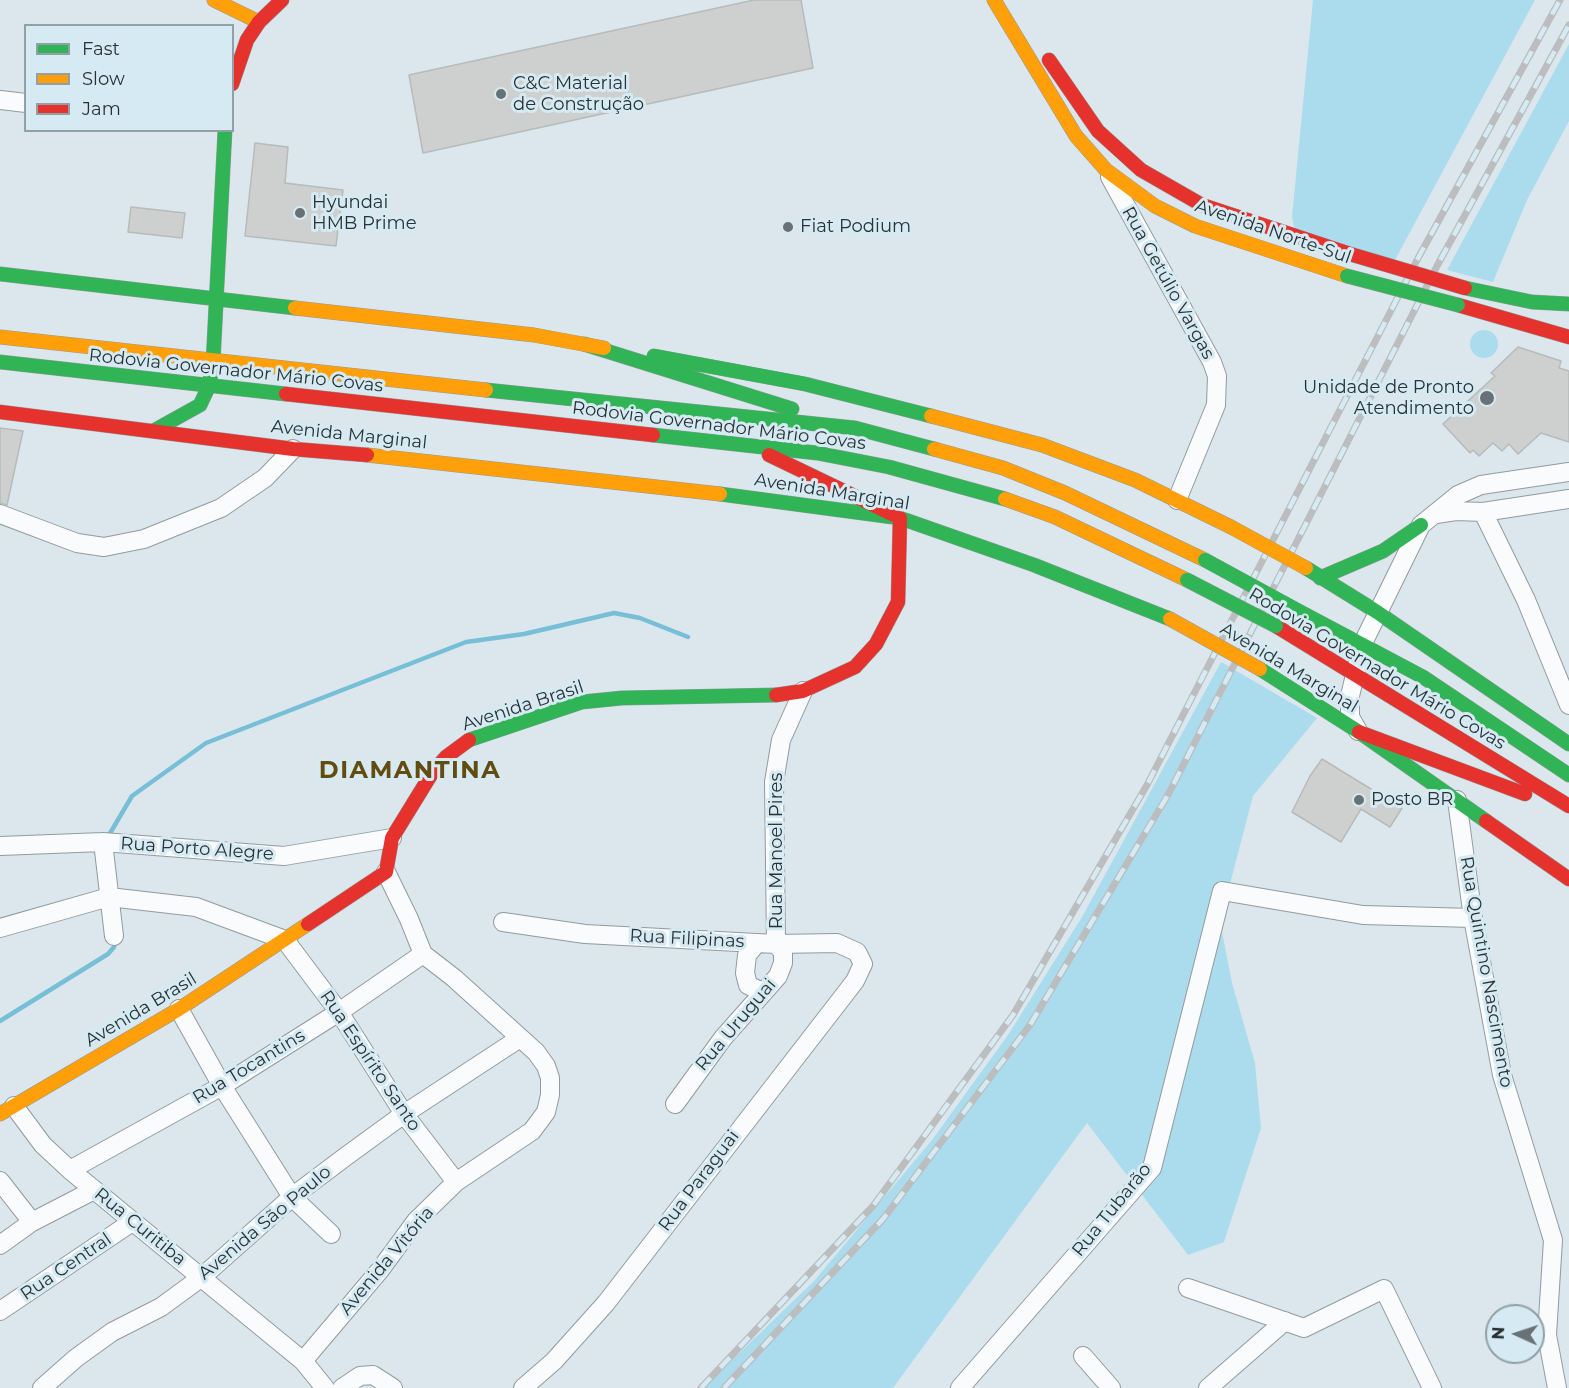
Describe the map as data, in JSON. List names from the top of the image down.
{
  "streets": {
    "main road": [
      "Avenida Norte-Sul",
      "Rodovia Governador Mário Covas",
      "Avenida Marginal",
      "Avenida Brasil"
    ],
    "street": [
      "Rua Getúlio Vargas",
      "Rua Porto Alegre",
      "Rua Manoel Pires",
      "Rua Filipinas",
      "Rua Quintino Nascimento",
      "Rua Uruguai",
      "Rua Espírito Santo",
      "Rua Tocantins",
      "Rua Paraguai",
      "Rua Tubarão",
      "Avenida São Paulo",
      "Rua Curitiba",
      "Avenida Vitória",
      "Rua Central"
    ]
  },
  "crossings": [
    ["Avenida Norte-Sul", "Rua Getúlio Vargas"],
    ["Avenida Marginal", "Avenida Brasil"],
    ["Avenida Marginal", "Rua Quintino Nascimento"],
    ["Avenida Brasil", "Rua Porto Alegre"],
    ["Avenida Brasil", "Rua Manoel Pires"],
    ["Avenida Brasil", "Rua Espírito Santo"],
    ["Avenida Brasil", "Rua Curitiba"],
    ["Avenida Brasil", "Avenida Vitória"],
    ["Rua Manoel Pires", "Rua Filipinas"],
    ["Rua Manoel Pires", "Rua Uruguai"],
    ["Rua Filipinas", "Rua Uruguai"],
    ["Rua Filipinas", "Rua Paraguai"],
    ["Rua Quintino Nascimento", "Rua Tubarão"],
    ["Rua Espírito Santo", "Rua Tocantins"],
    ["Rua Espírito Santo", "Avenida São Paulo"],
    ["Rua Espírito Santo", "Avenida Vitória"],
    ["Rua Tocantins", "Rua Curitiba"],
    ["Rua Tocantins", "Avenida Vitória"],
    ["Avenida São Paulo", "Rua Curitiba"],
    ["Avenida São Paulo", "Avenida Vitória"],
    ["Rua Curitiba", "Avenida Vitória"],
    ["Rua Curitiba", "Rua Central"]
  ],
  "districts": ["DIAMANTINA"],
  "places": [
    "C&C Material de Construção",
    "Hyundai HMB Prime",
    "Fiat Podium",
    "Unidade de Pronto Atendimento",
    "Posto BR"
  ],
  "legend": ["Fast", "Slow", "Jam"],
  "north": "left"
}
